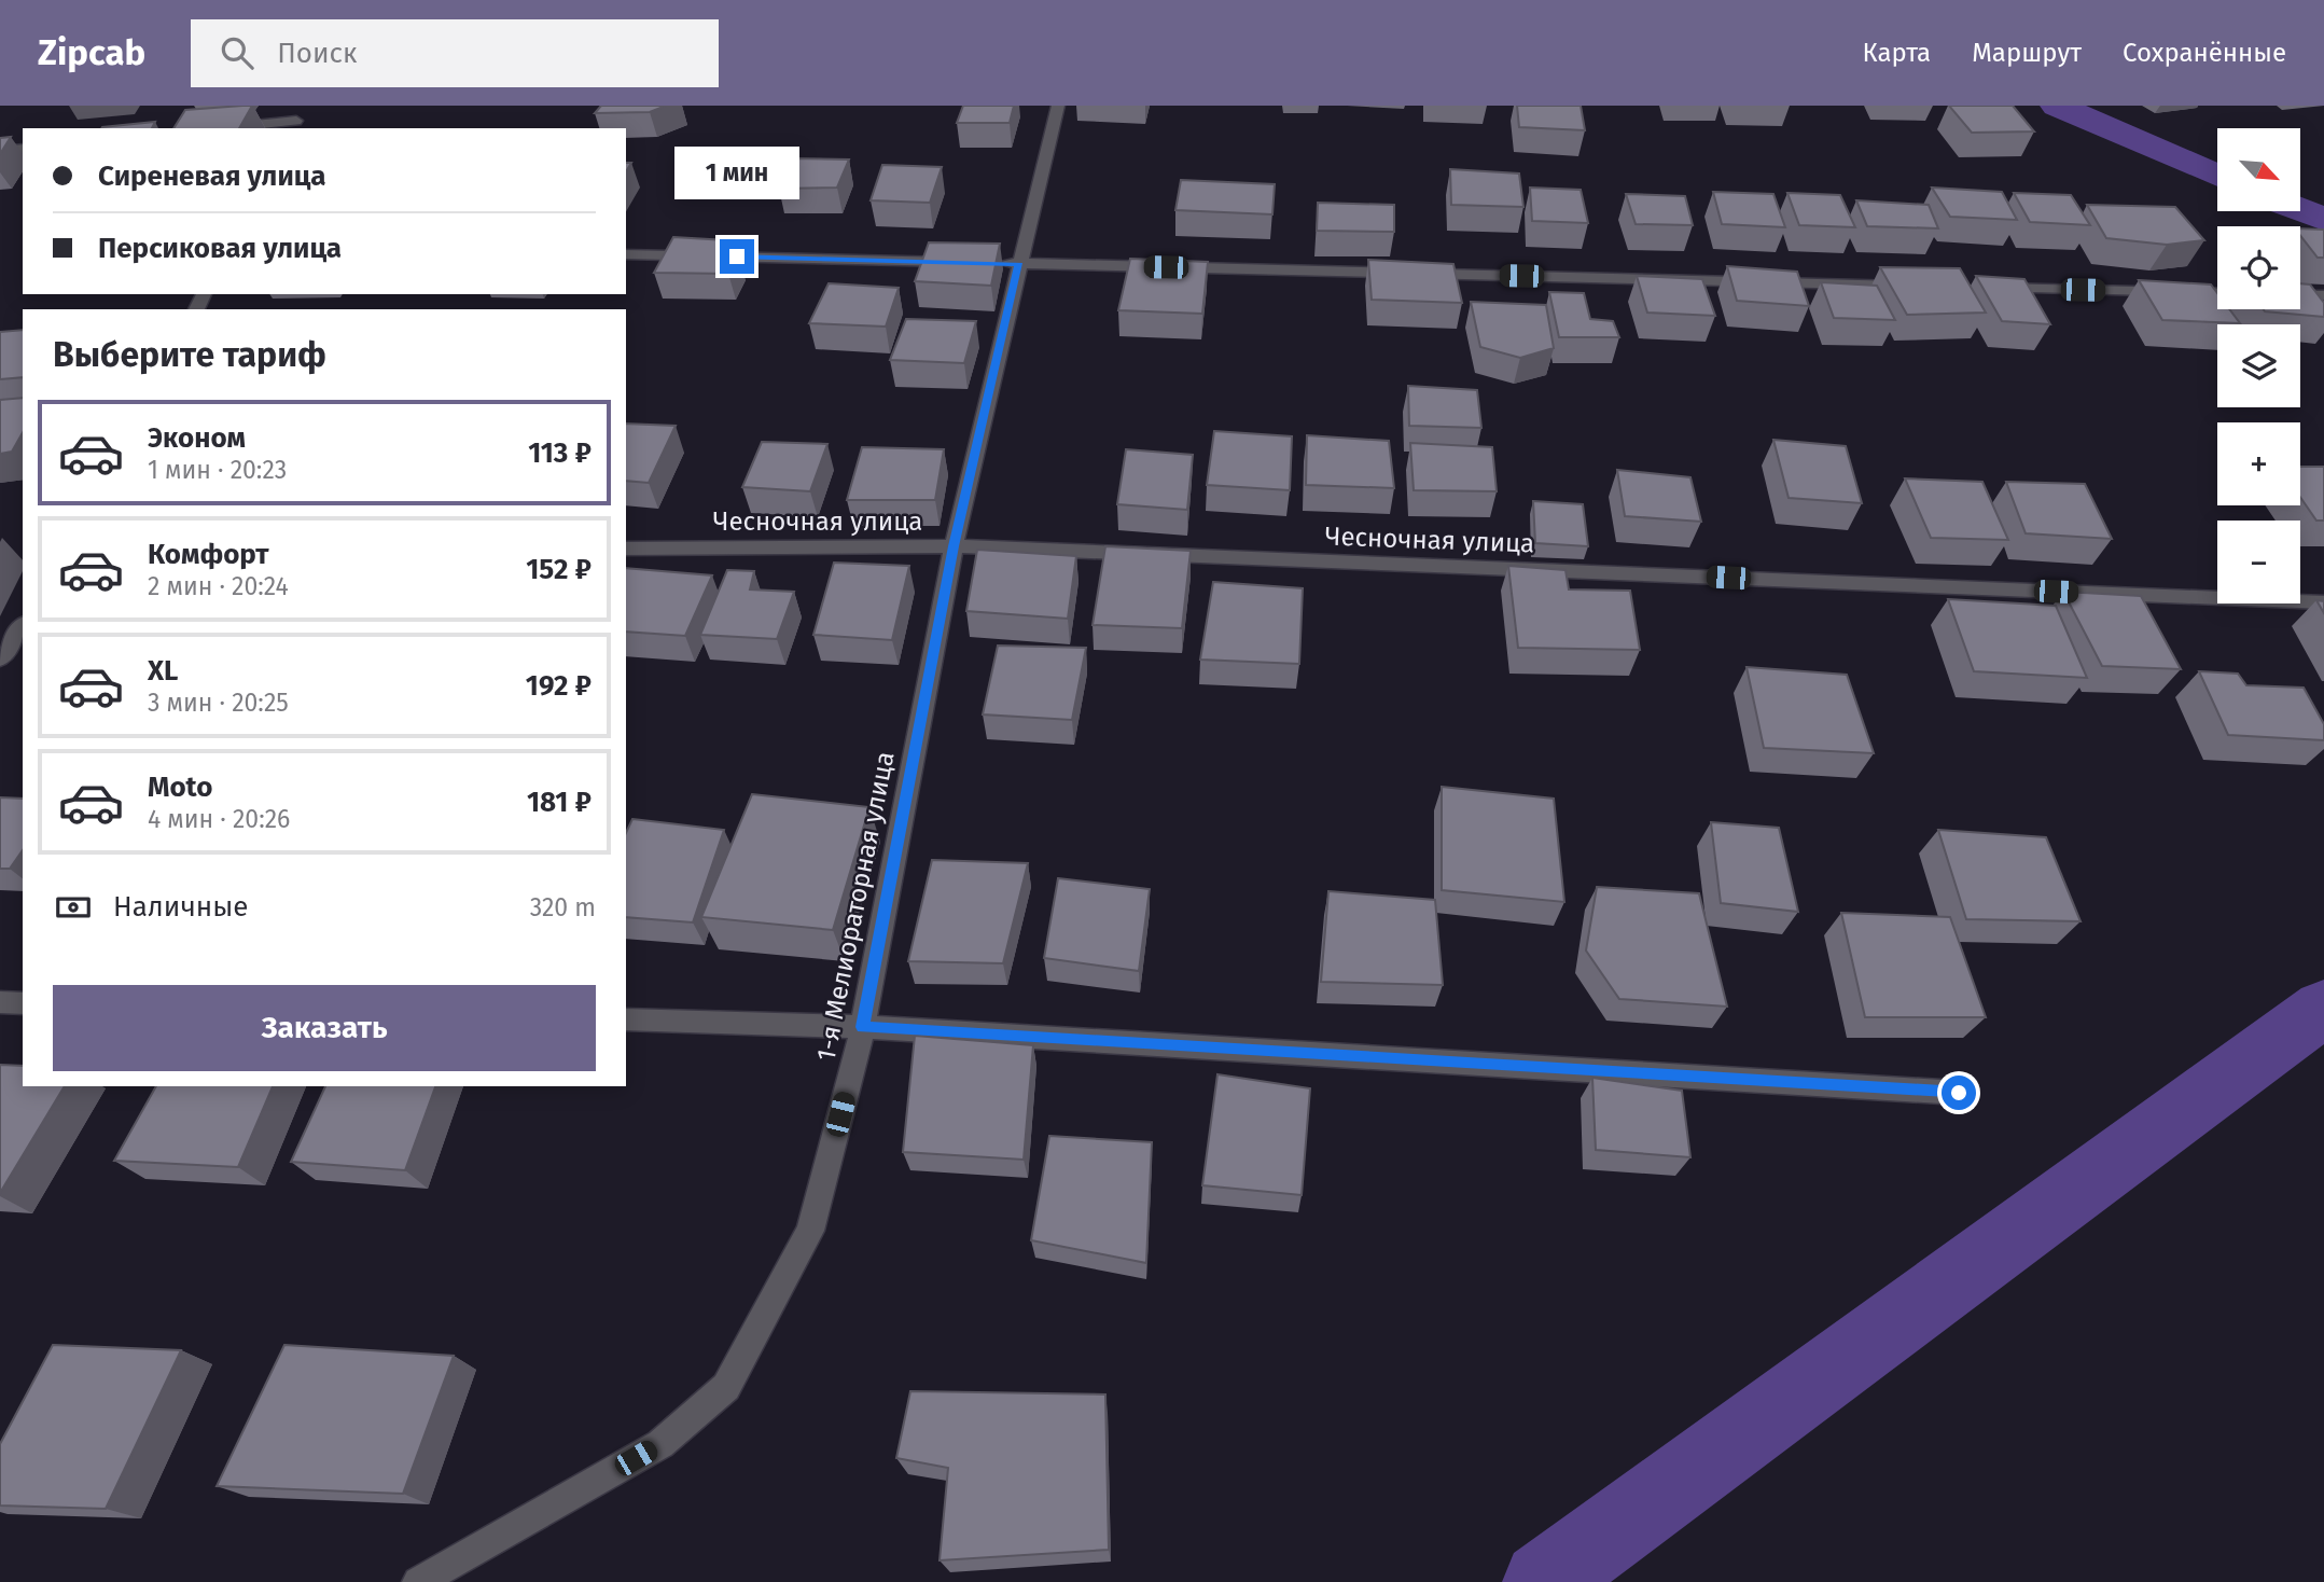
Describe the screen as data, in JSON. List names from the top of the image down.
{
  "streets": {
    "street": ["Чесночная улица", "1-я Мелиораторная улица"]
  },
  "crossings": [
    ["Чесночная улица", "1-я Мелиораторная улица"]
  ],
  "north": "bottom right",
  "page": {
    "header": "Zipcab",
    "search": "Поиск",
    "nav": ["Карта", "Маршрут", "Сохранённые"],
    "map_buttons": ["+", "−"],
    "banner": ["Сиреневая улица", "Персиковая улица"],
    "bubble": "1 мин",
    "heading": "Выберите тариф",
    "list": [
      {
        "name": "Эконом",
        "note": "1 мин · 20:23",
        "value": "113 ₽"
      },
      {
        "name": "Комфорт",
        "note": "2 мин · 20:24",
        "value": "152 ₽"
      },
      {
        "name": "XL",
        "note": "3 мин · 20:25",
        "value": "192 ₽"
      },
      {
        "name": "Moto",
        "note": "4 мин · 20:26",
        "value": "181 ₽"
      }
    ],
    "pay": ["Наличные", "320 m"],
    "buttons": "Заказать"
  }
}
